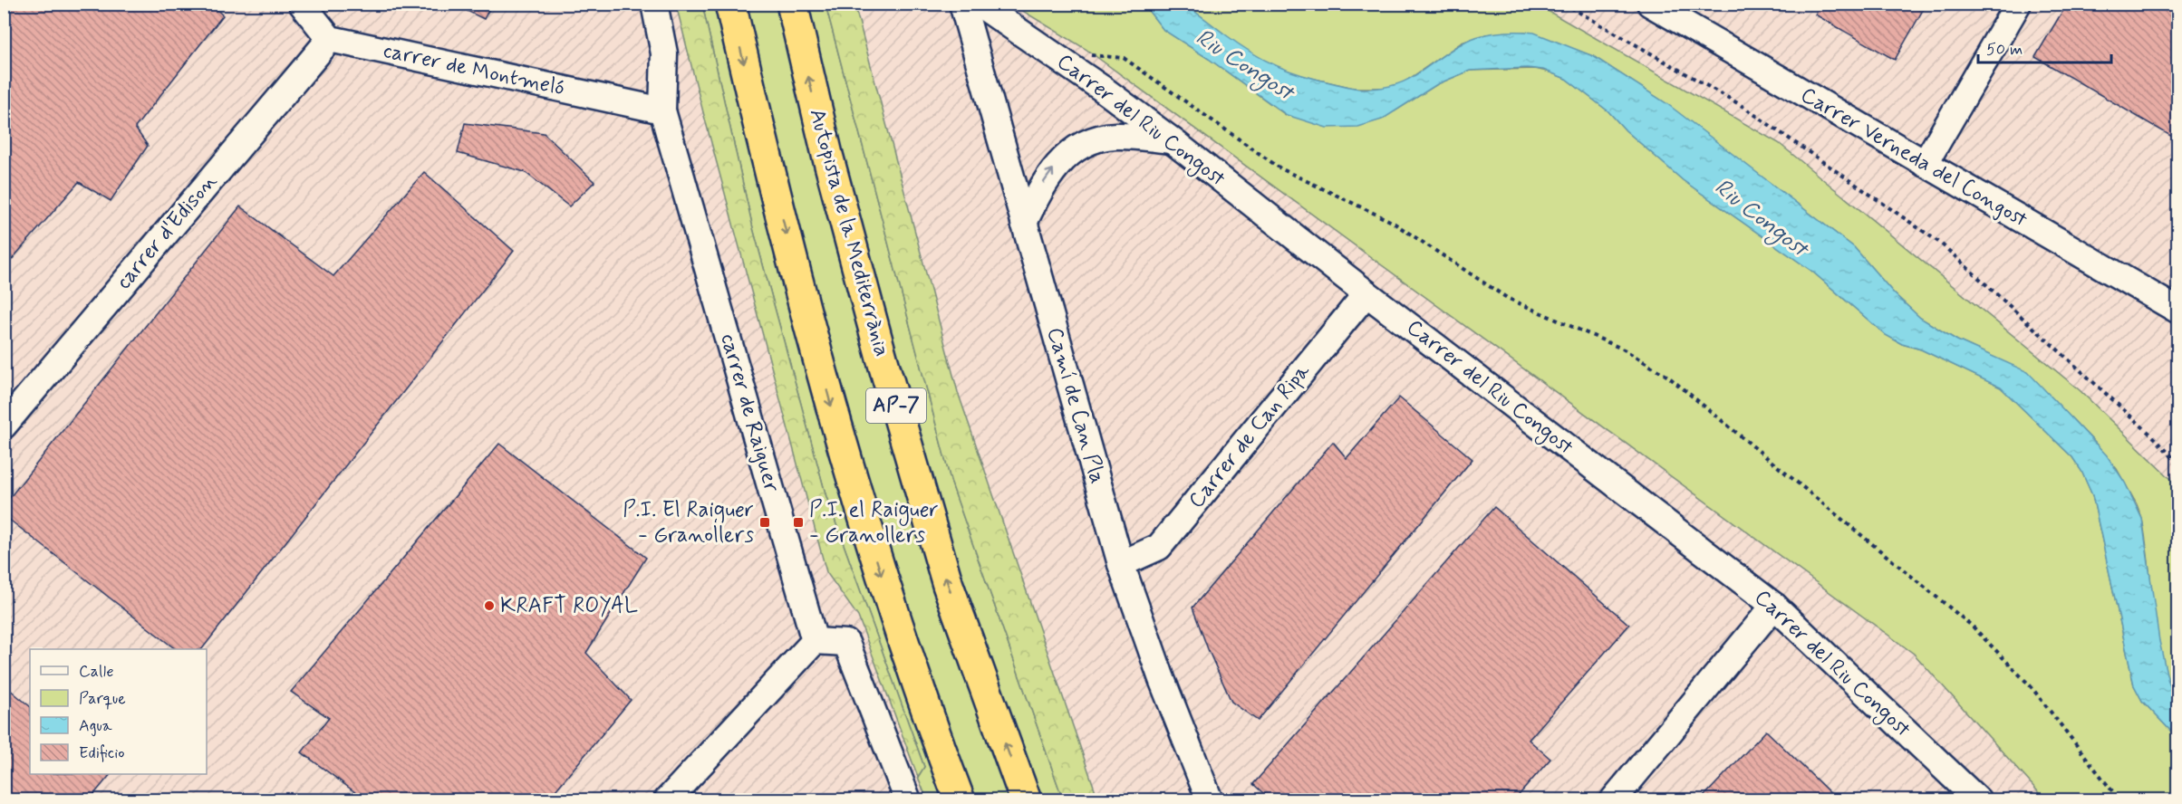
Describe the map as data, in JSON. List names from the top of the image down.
{
  "streets": {
    "highway": ["Autopista de la Mediterrània", "AP-7"],
    "street": [
      "carrer de Montmeló",
      "Carrer del Riu Congost",
      "Carrer Verneda del Congost",
      "carrer d'Edison",
      "Camí de Can Pla",
      "carrer de Raiguer",
      "Carrer de Can Ripa"
    ]
  },
  "crossings": [
    ["carrer de Montmeló", "carrer d'Edison"],
    ["carrer de Montmeló", "carrer de Raiguer"],
    ["Carrer del Riu Congost", "Carrer de Can Ripa"],
    ["Camí de Can Pla", "Carrer de Can Ripa"]
  ],
  "water": ["Riu Congost"],
  "places": {
    "transit": ["P.I. El Raiguer - Granollers", "P.I. el Raiguer - Granollers"],
    "other": ["KRAFT ROYAL"]
  },
  "legend": [
    "Calle",
    "Parque",
    "Agua",
    "Edificio"
  ],
  "scale_bar": "50 m"
}
